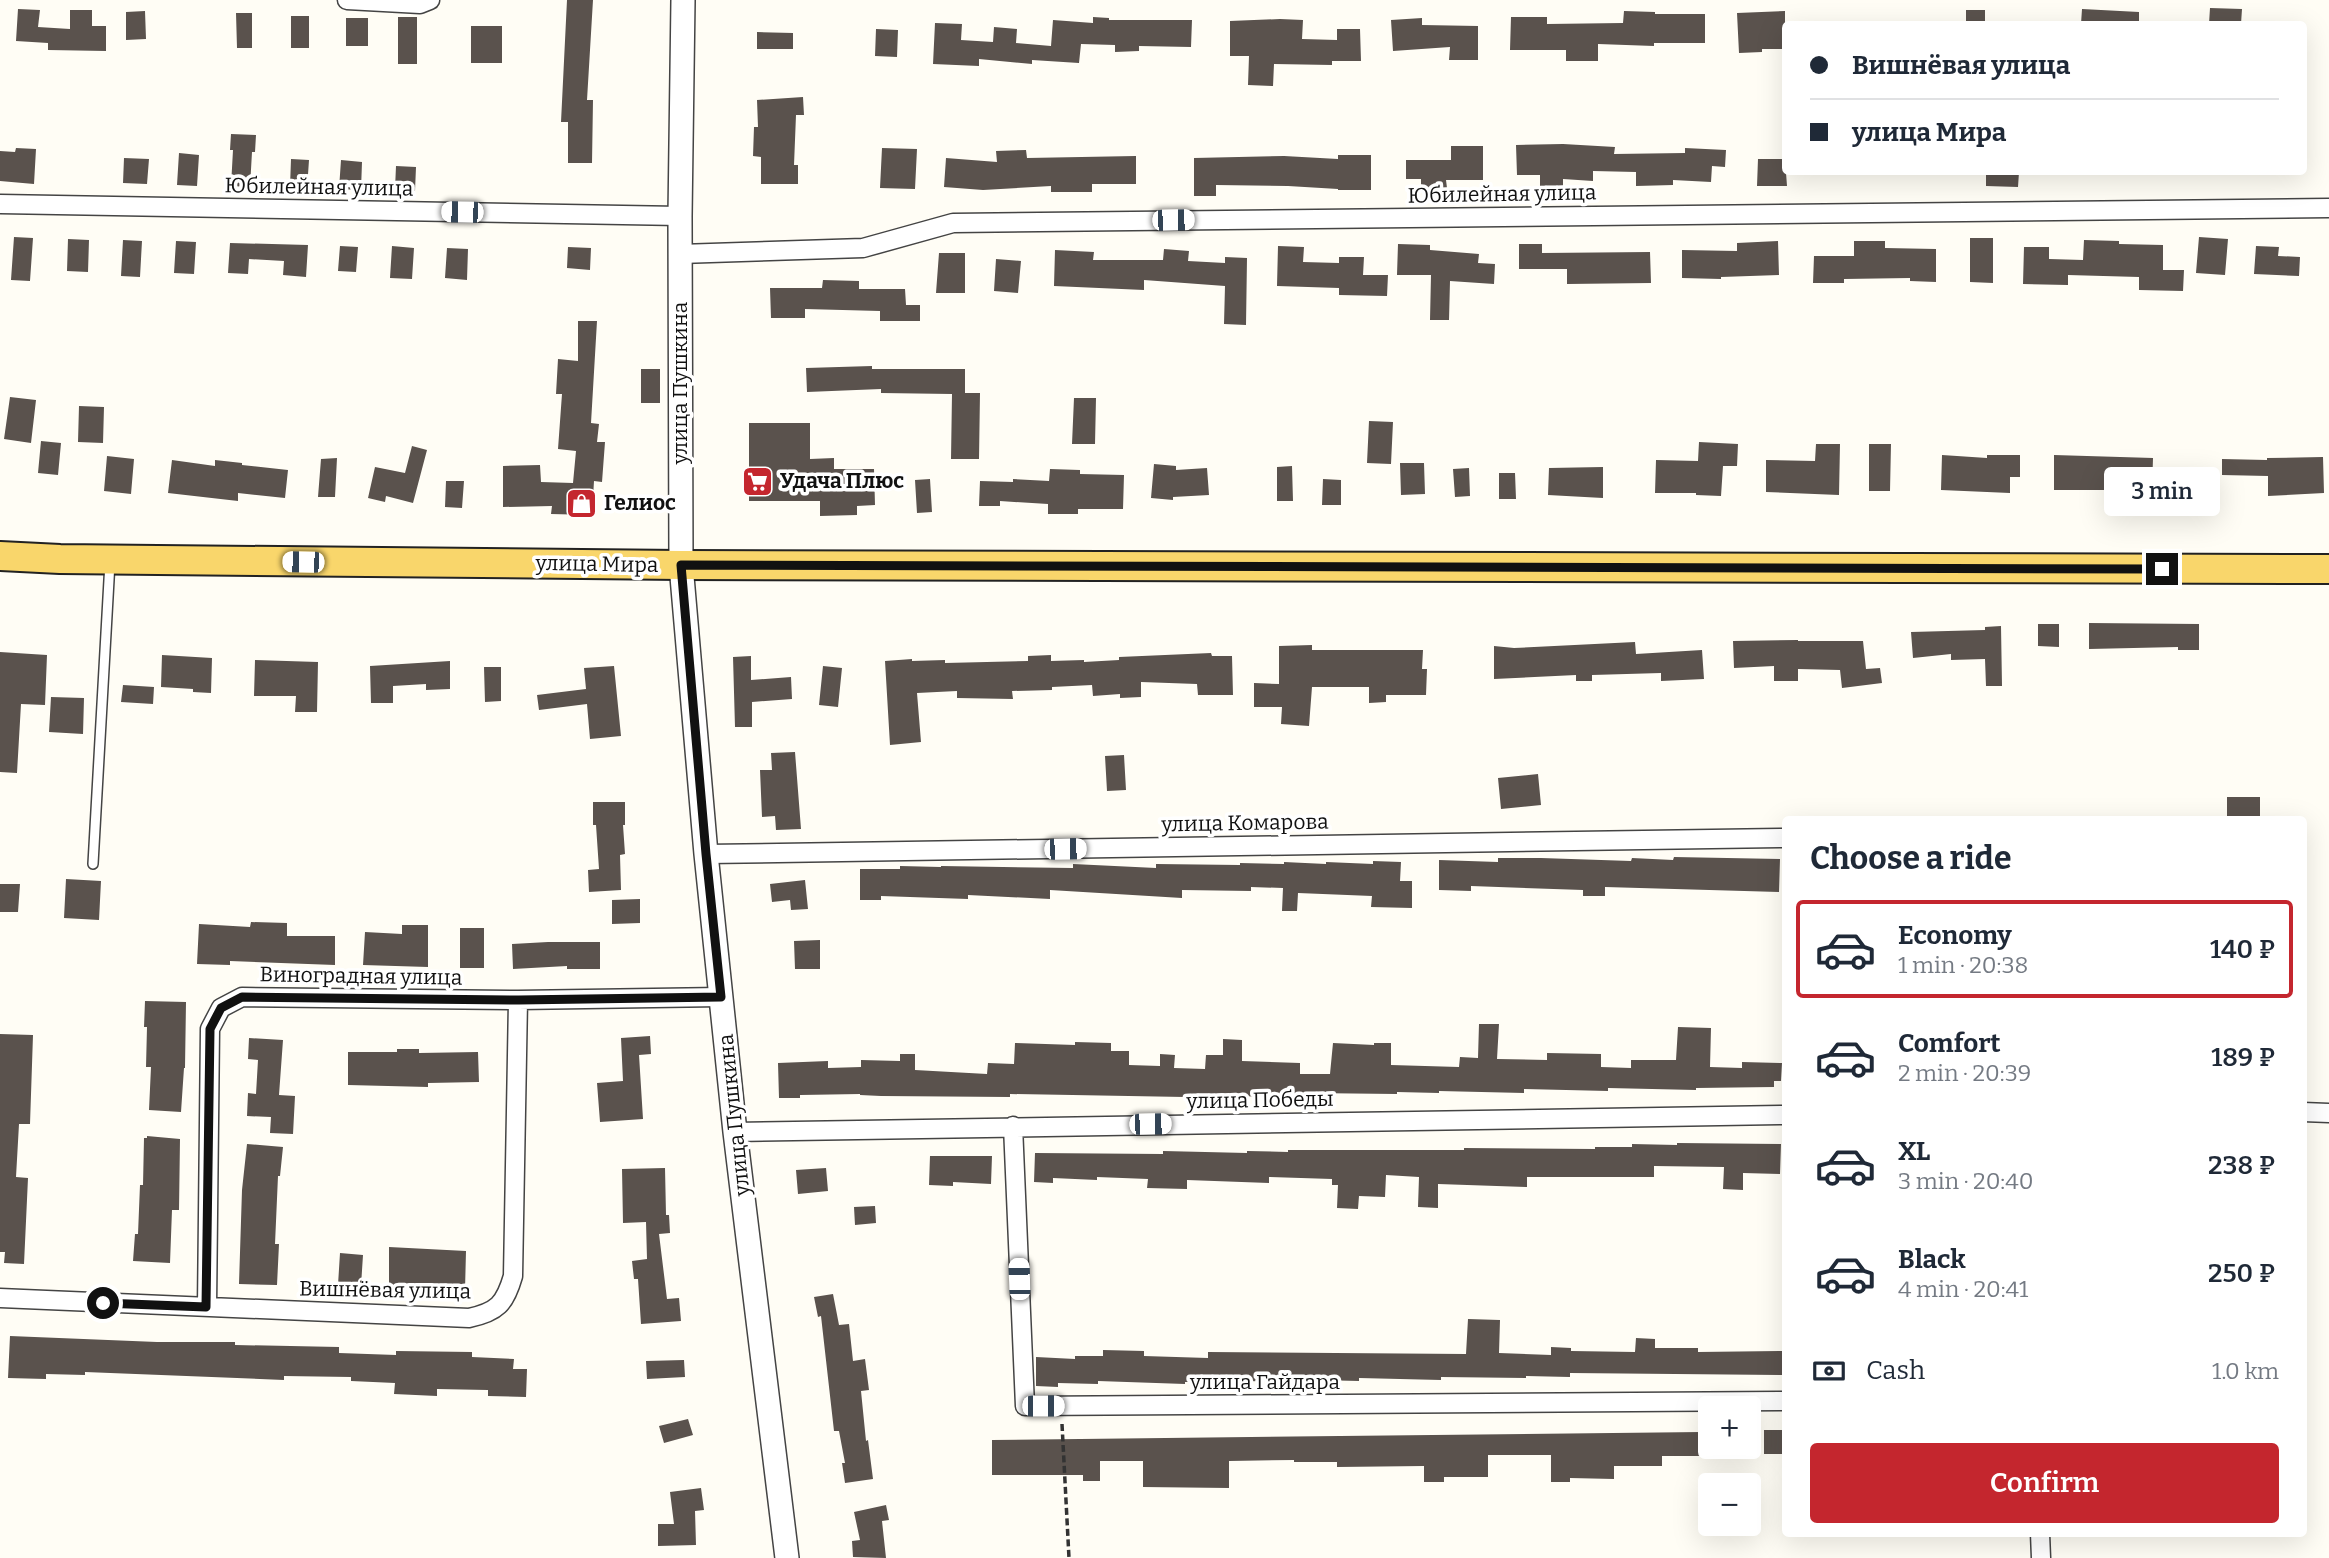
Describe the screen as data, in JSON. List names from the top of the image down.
{
  "streets": {
    "main road": ["улица Мира"],
    "street": [
      "Юбилейная улица",
      "улица Пушкина",
      "улица Комарова",
      "Виноградная улица",
      "улица Победы",
      "Вишнёвая улица",
      "улица Гайдара"
    ]
  },
  "crossings": [
    ["Юбилейная улица", "улица Пушкина"],
    ["улица Пушкина", "улица Мира"],
    ["улица Пушкина", "улица Комарова"],
    ["улица Пушкина", "Виноградная улица"],
    ["улица Пушкина", "улица Победы"],
    ["Виноградная улица", "Вишнёвая улица"],
    ["улица Победы", "улица Гайдара"]
  ],
  "places": {
    "supermarket": ["Удача Плюс"],
    "shop": ["Гелиос"]
  },
  "page": {
    "banner": ["Вишнёвая улица", "улица Мира"],
    "bubble": "3 min",
    "heading": "Choose a ride",
    "list": [
      {
        "name": "Economy",
        "note": "1 min · 20:38",
        "value": "140 ₽"
      },
      {
        "name": "Comfort",
        "note": "2 min · 20:39",
        "value": "189 ₽"
      },
      {
        "name": "XL",
        "note": "3 min · 20:40",
        "value": "238 ₽"
      },
      {
        "name": "Black",
        "note": "4 min · 20:41",
        "value": "250 ₽"
      }
    ],
    "pay": ["Cash", "1.0 km"],
    "map_buttons": ["+", "−"],
    "buttons": "Confirm"
  }
}
